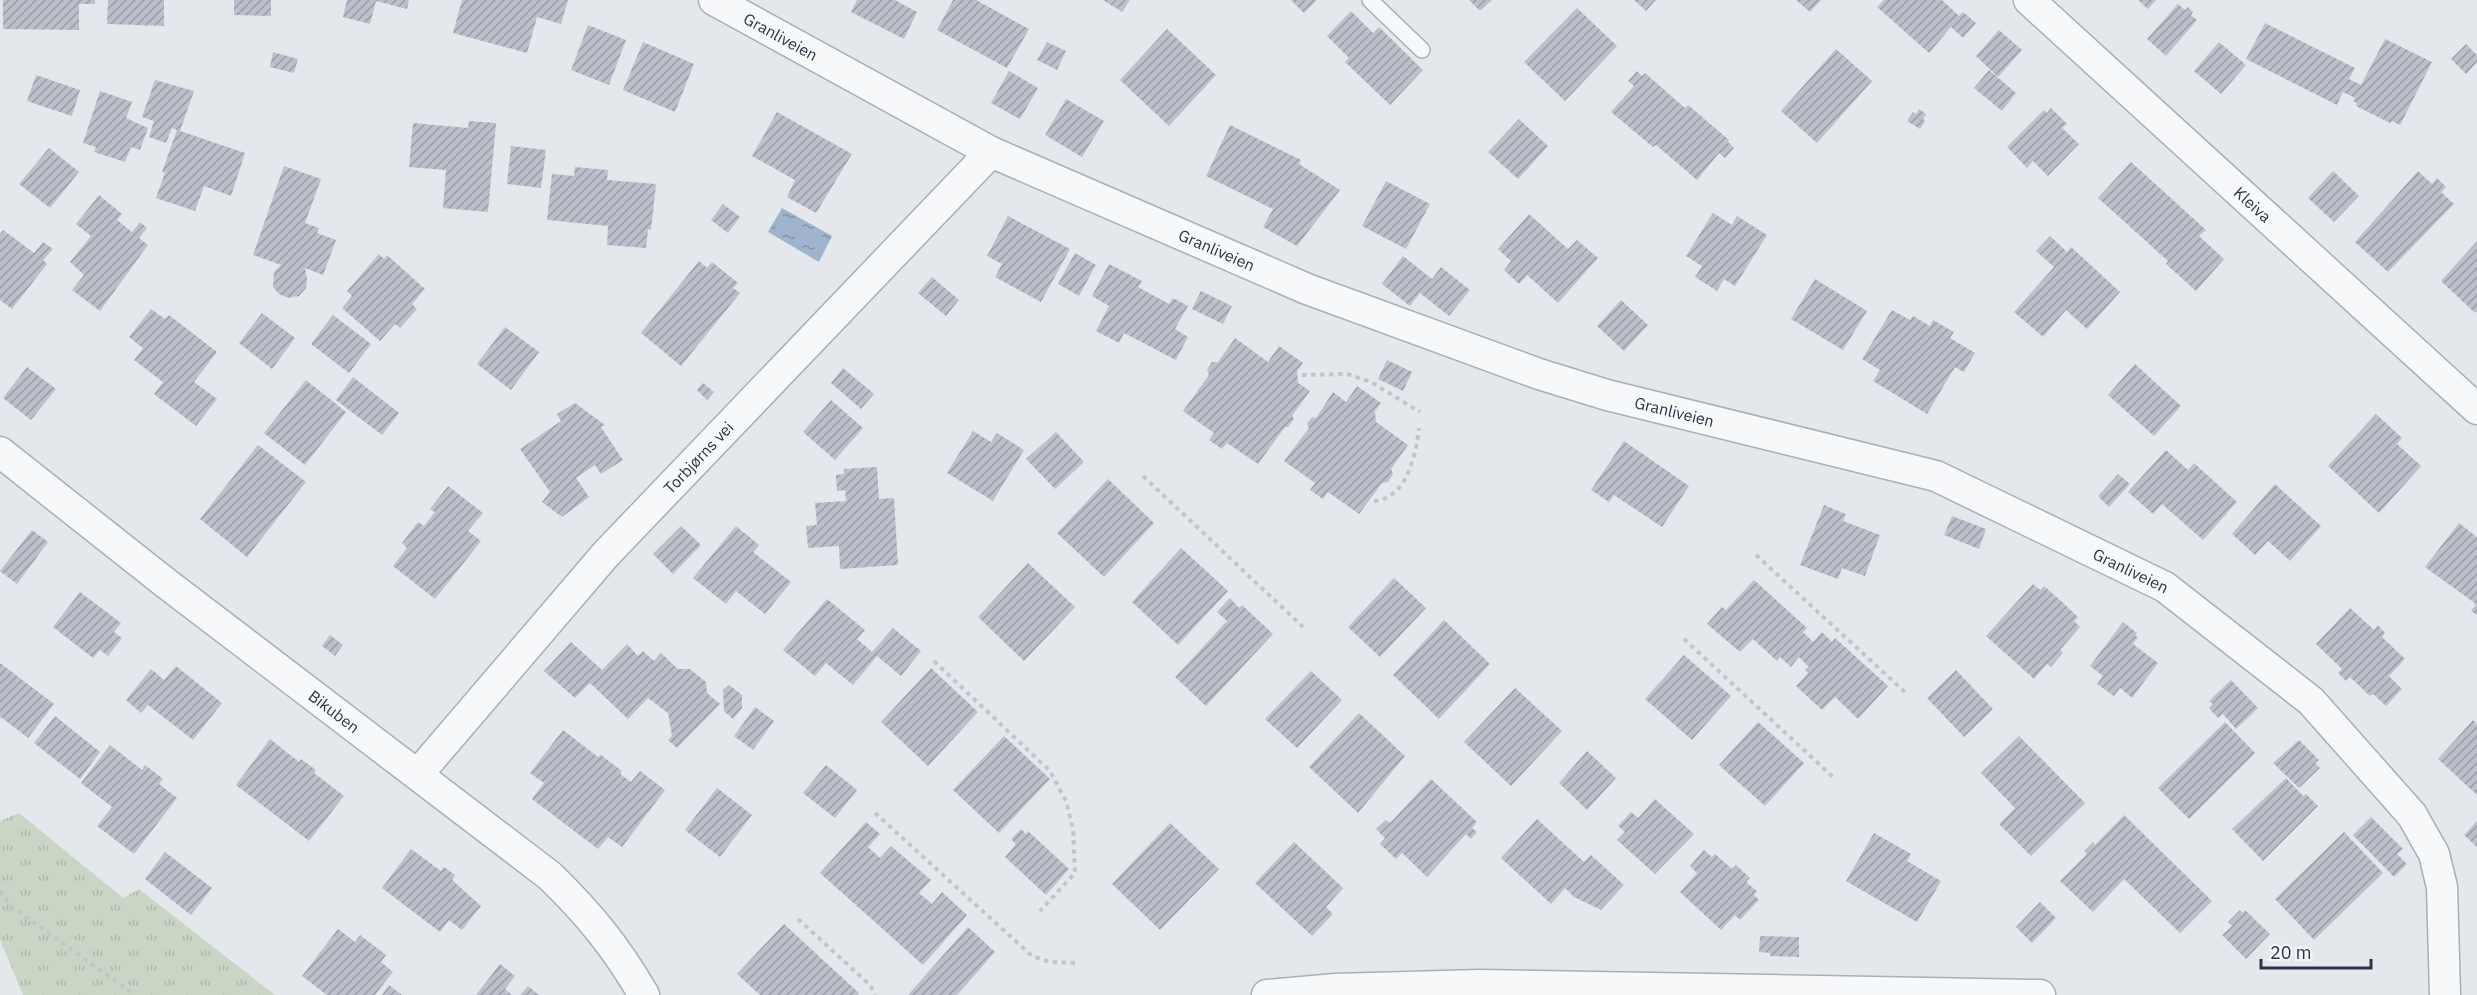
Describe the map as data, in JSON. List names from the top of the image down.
{
  "streets": {
    "street": [
      "Granliveien",
      "Kleiva",
      "Torbjørns vei",
      "Bikuben"
    ]
  },
  "crossings": [
    ["Granliveien", "Torbjørns vei"],
    ["Torbjørns vei", "Bikuben"]
  ],
  "scale_bar": "20 m"
}
